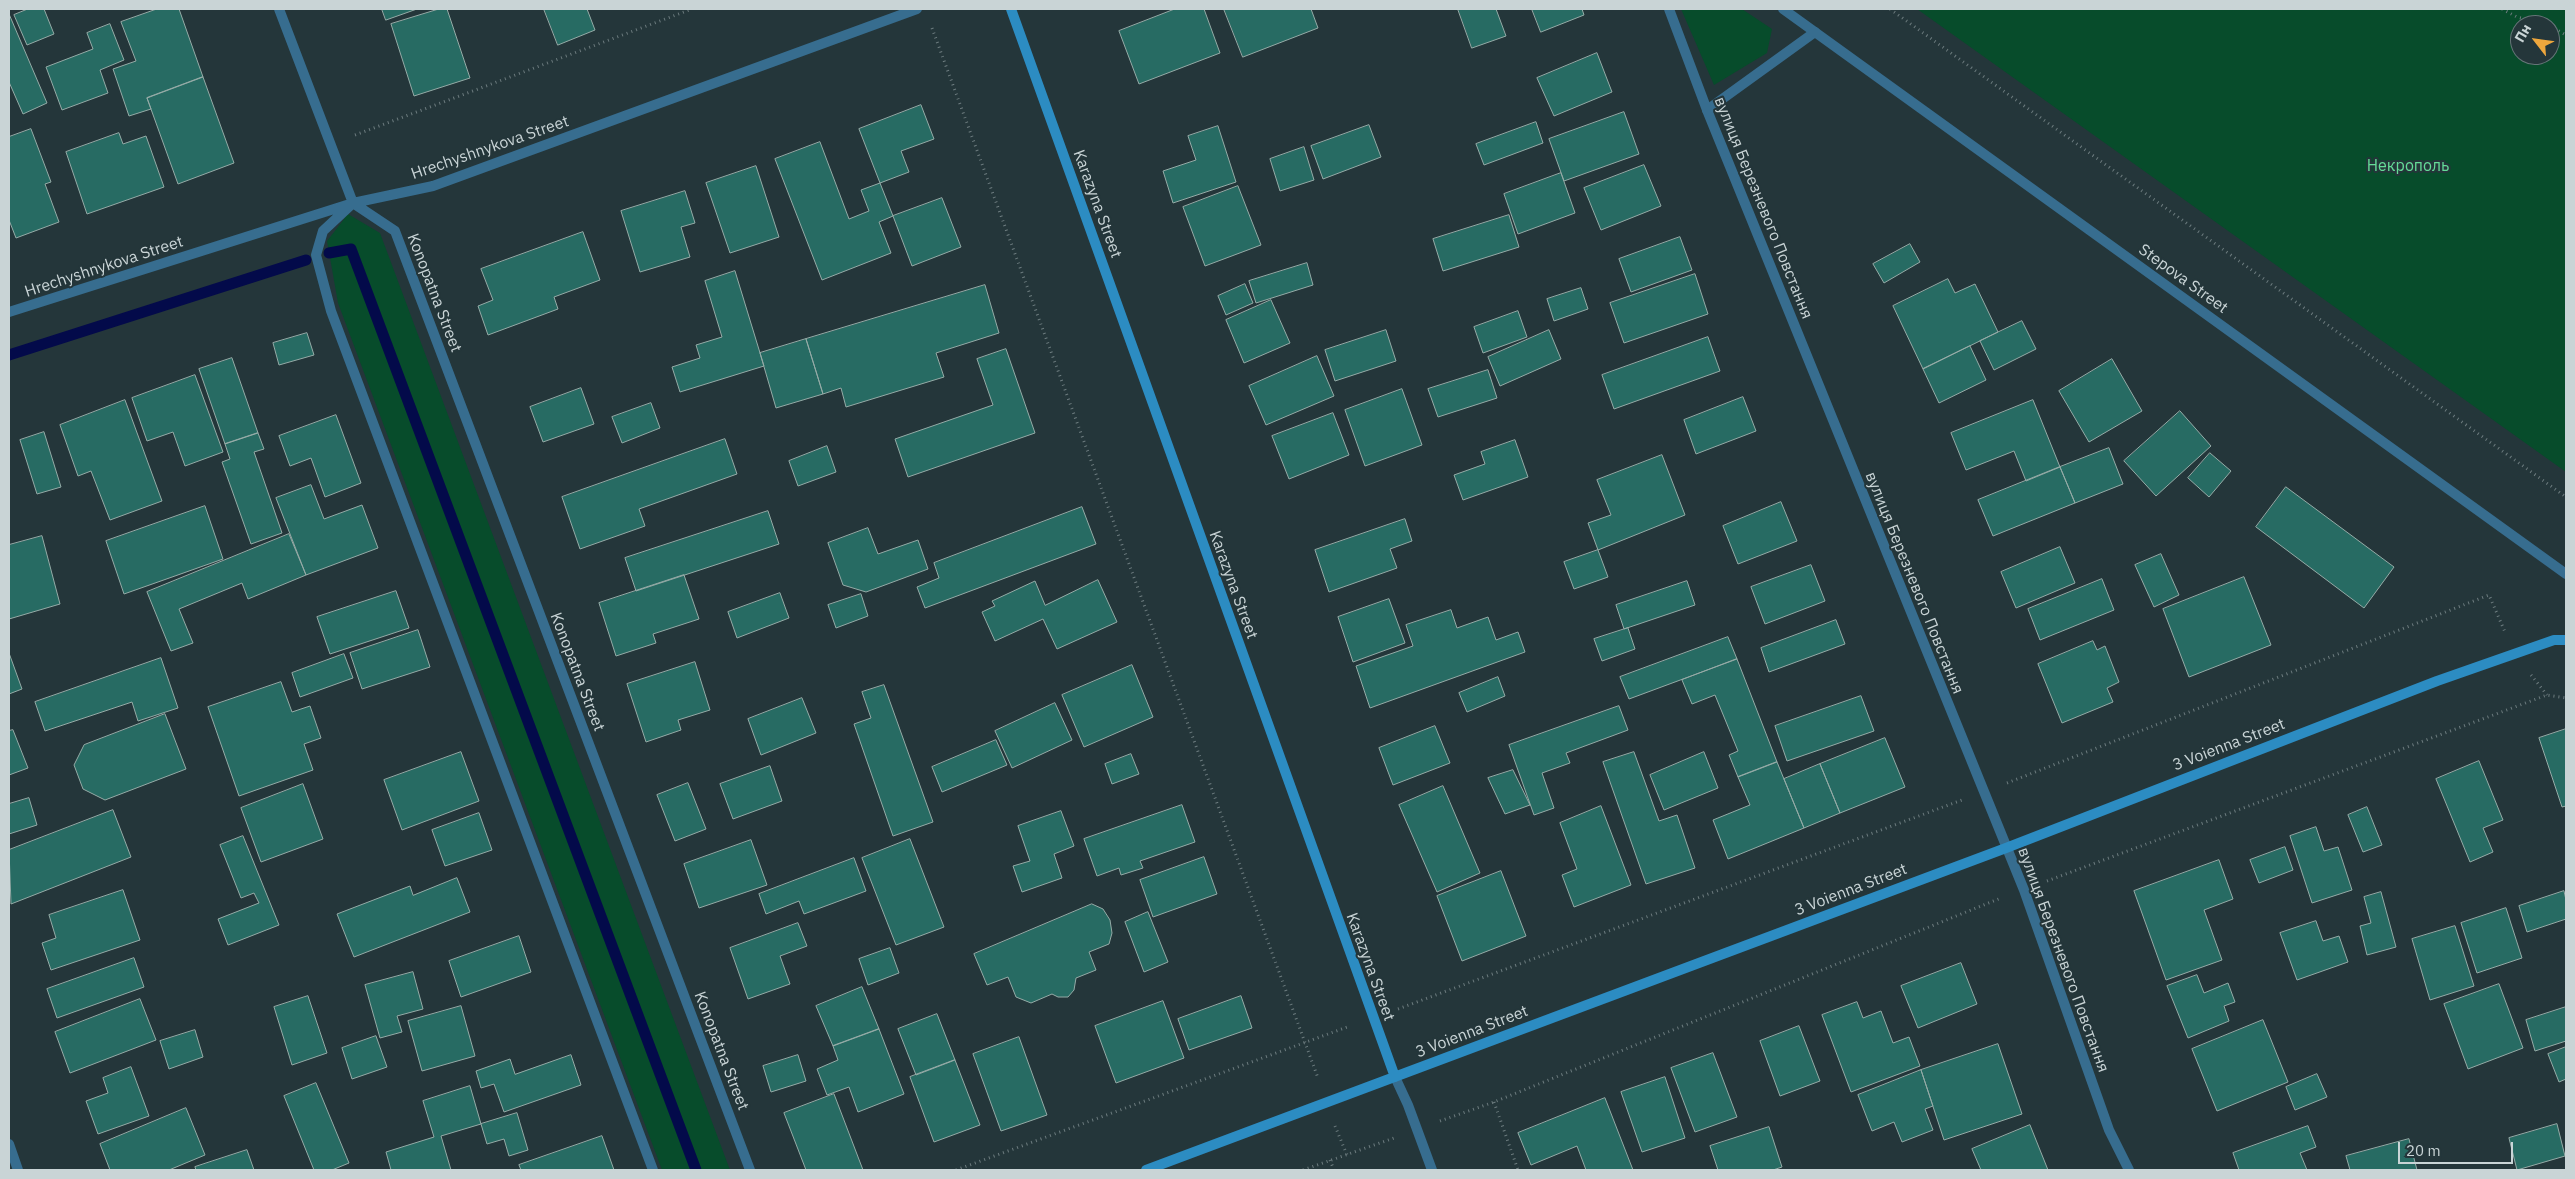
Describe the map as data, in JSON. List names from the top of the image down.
{
  "streets": {
    "main road": ["Karazyna Street", "3 Voienna Street"],
    "street": [
      "Hrechyshnykova Street",
      "вулиця Березневого Повстання",
      "Stepova Street",
      "Konopatna Street"
    ]
  },
  "crossings": [
    ["Hrechyshnykova Street", "Konopatna Street"],
    ["Karazyna Street", "3 Voienna Street"],
    ["вулиця Березневого Повстання", "3 Voienna Street"]
  ],
  "parks": ["Некрополь"],
  "scale_bar": "20 m",
  "north": "top left"
}
